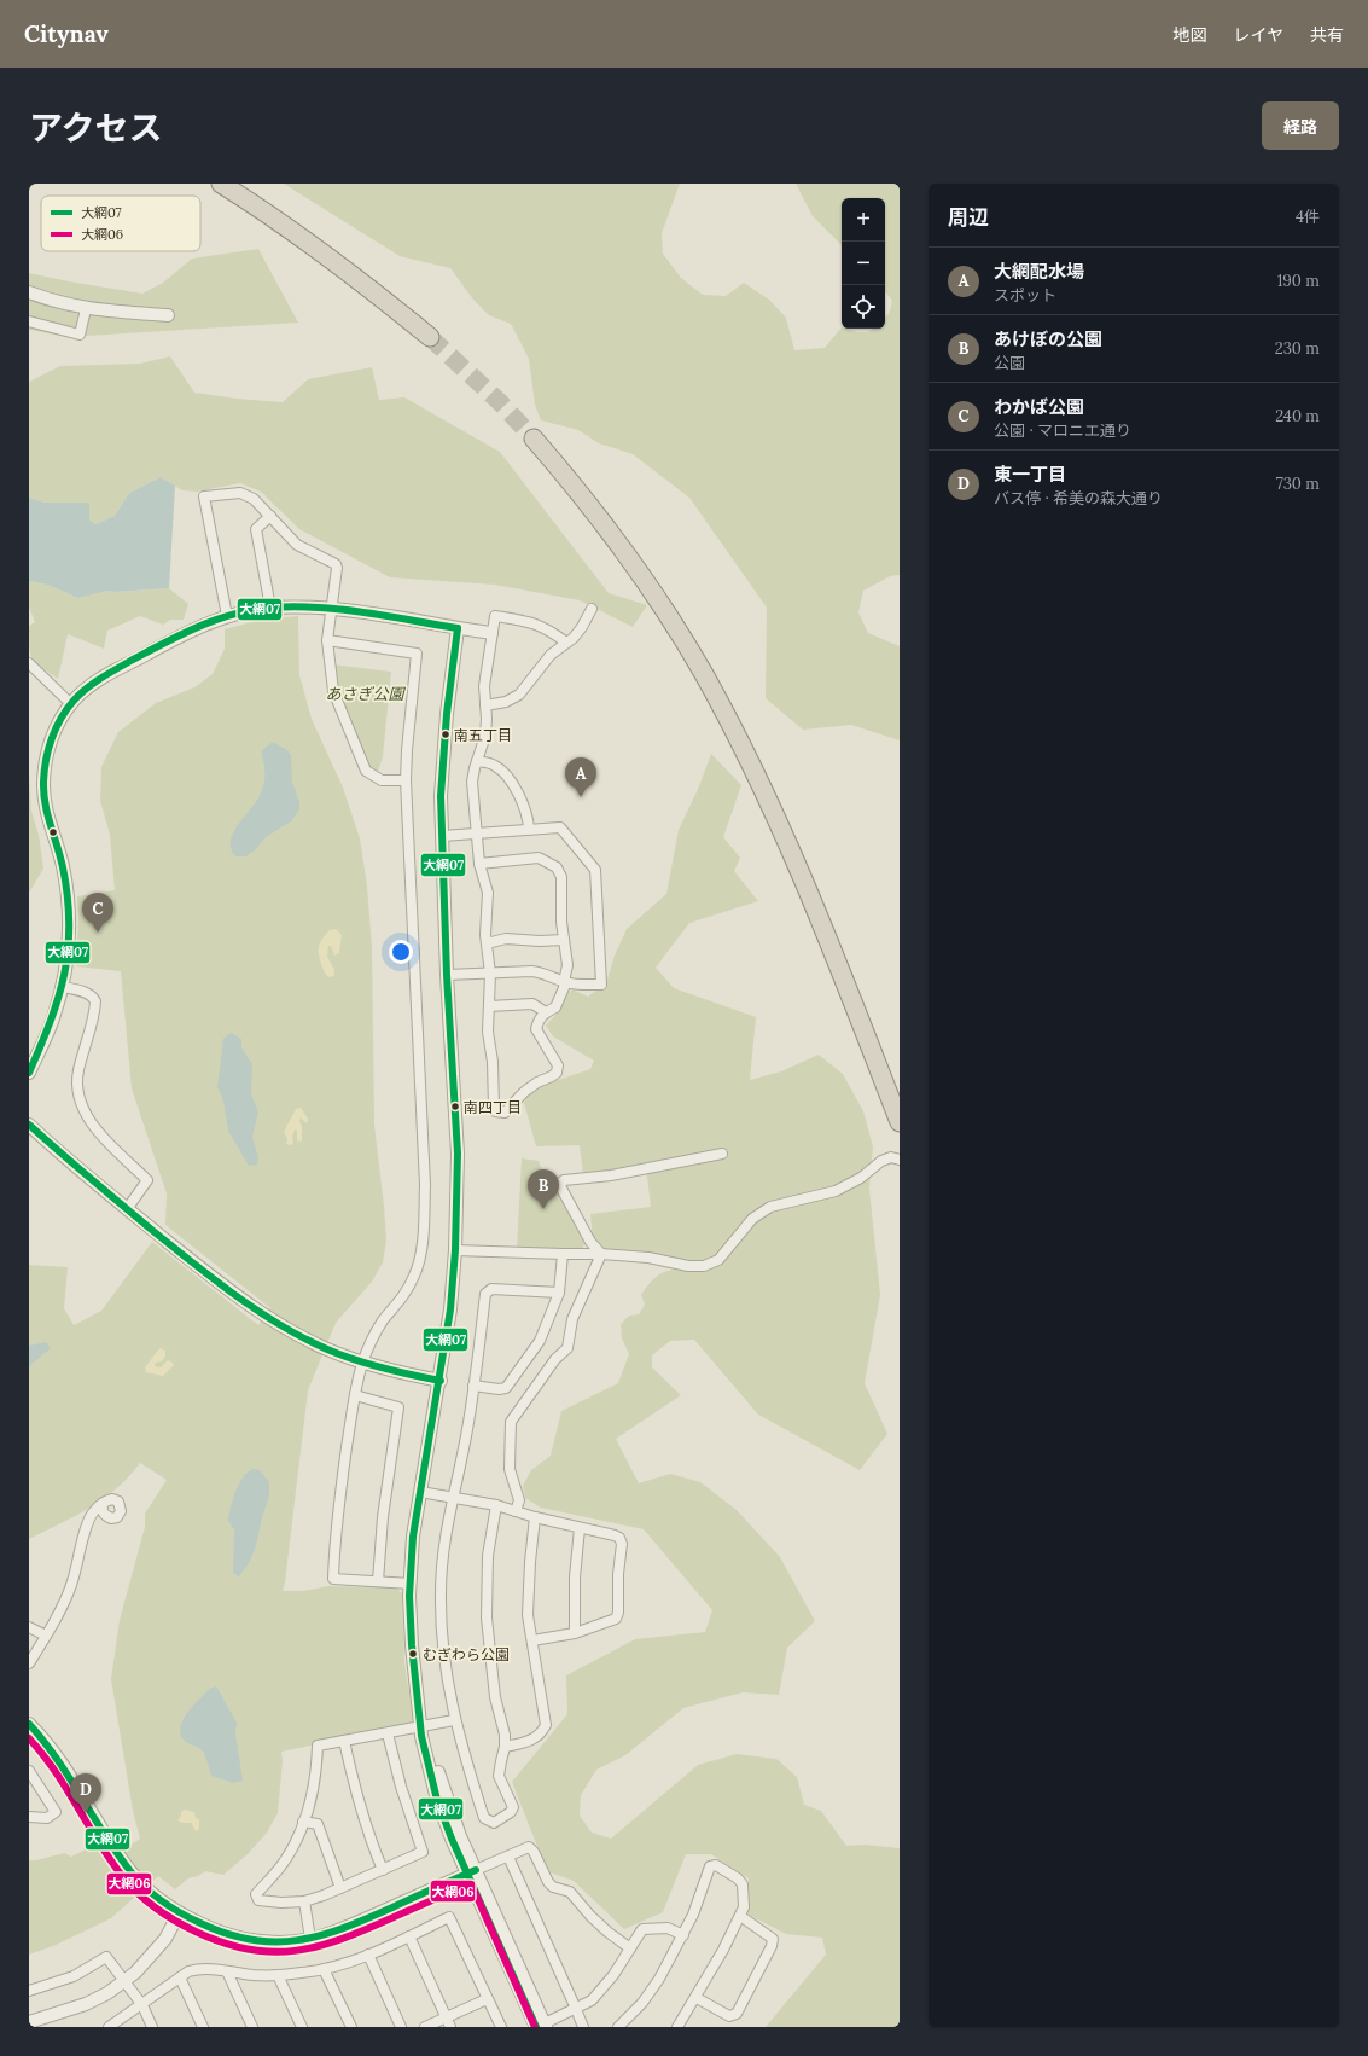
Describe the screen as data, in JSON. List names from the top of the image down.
{
  "parks": ["あさぎ公園"],
  "places": ["南五丁目", "南四丁目", "むぎわら公園"],
  "lines": ["transit line 大網07", "transit line 大網06"],
  "legend": ["大網07", "大網06"],
  "page": {
    "header": "Citynav",
    "nav": ["地図", "レイヤ", "共有"],
    "title": "アクセス",
    "buttons": "経路",
    "heading": ["周辺", "4件"],
    "map_buttons": ["+", "−"],
    "list": [
      {
        "mark": "A",
        "name": "大網配水場",
        "note": "スポット",
        "value": "190 m"
      },
      {
        "mark": "B",
        "name": "あけぼの公園",
        "note": "公園",
        "value": "230 m"
      },
      {
        "mark": "C",
        "name": "わかば公園",
        "note": "公園 · マロニエ通り",
        "value": "240 m"
      },
      {
        "mark": "D",
        "name": "東一丁目",
        "note": "バス停 · 希美の森大通り",
        "value": "730 m"
      }
    ],
    "pins": [
      "A",
      "C",
      "B",
      "D"
    ]
  }
}
